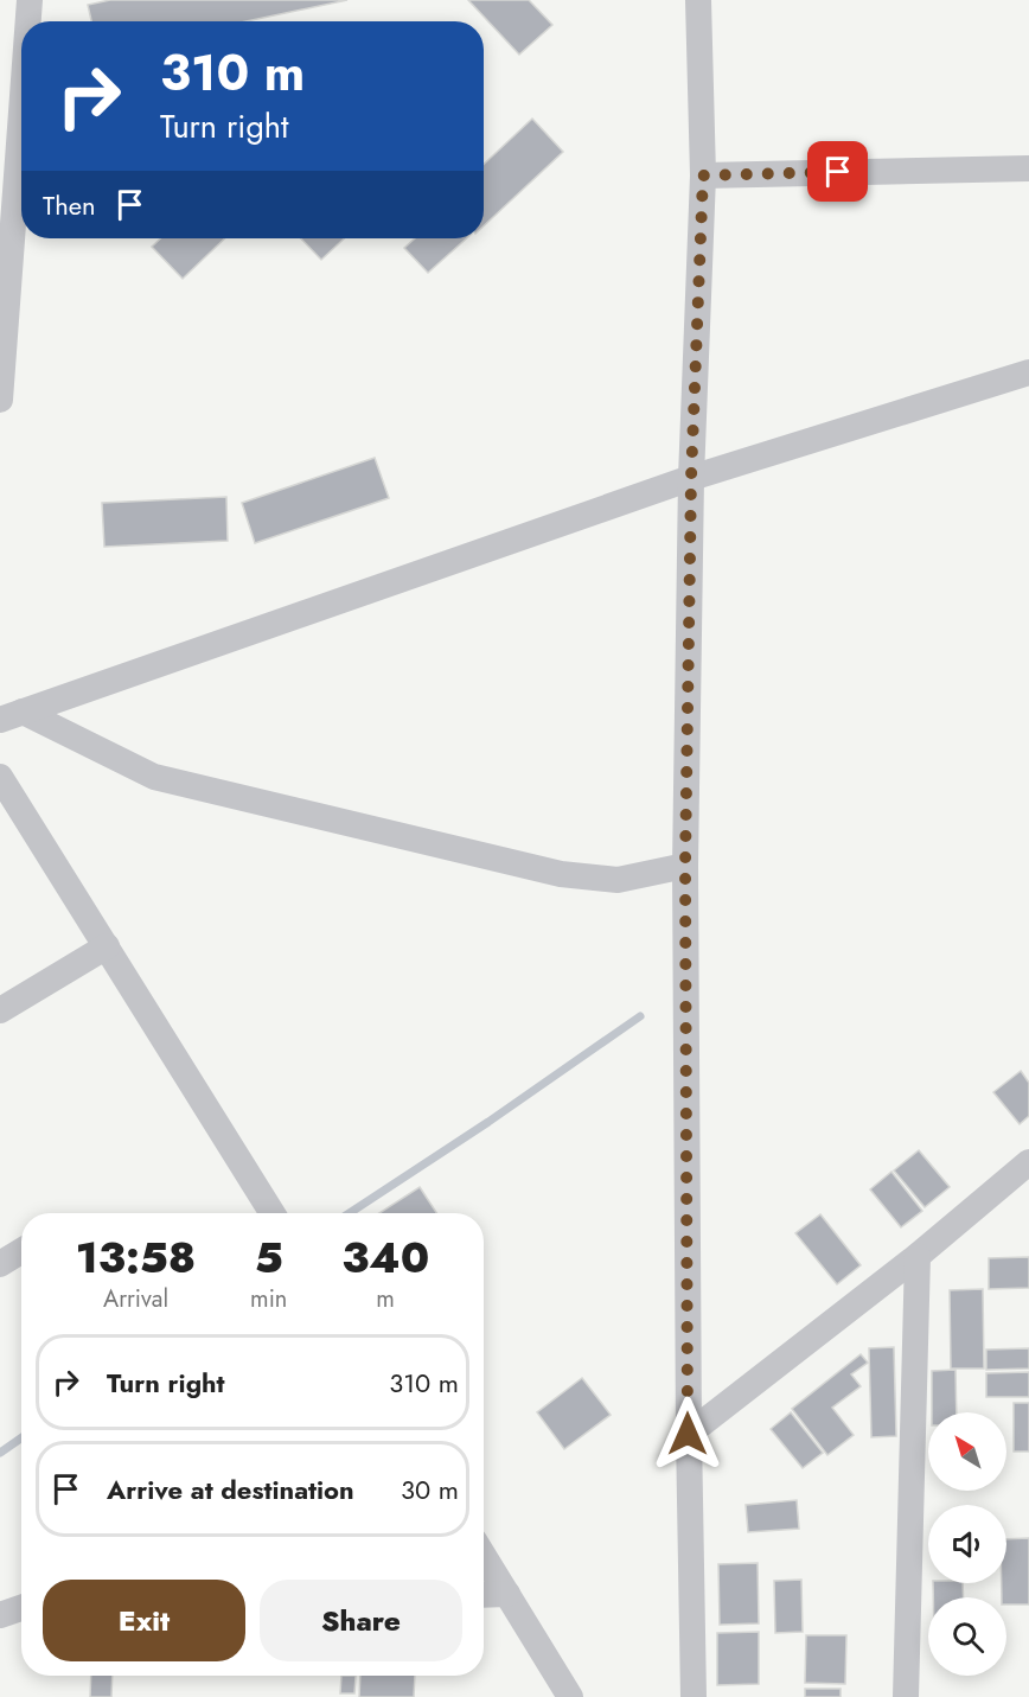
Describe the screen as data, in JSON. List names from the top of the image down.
{
  "north": "top left",
  "page": {
    "turn": ["310 m", "Turn right"],
    "then": "Then",
    "eta": [
      "13:58",
      "Arrival",
      "5",
      "min",
      "340",
      "m"
    ],
    "list": [
      {
        "name": "Turn right",
        "value": "310 m"
      },
      {
        "name": "Arrive at destination",
        "value": "30 m"
      }
    ],
    "buttons": ["Exit", "Share"]
  }
}
